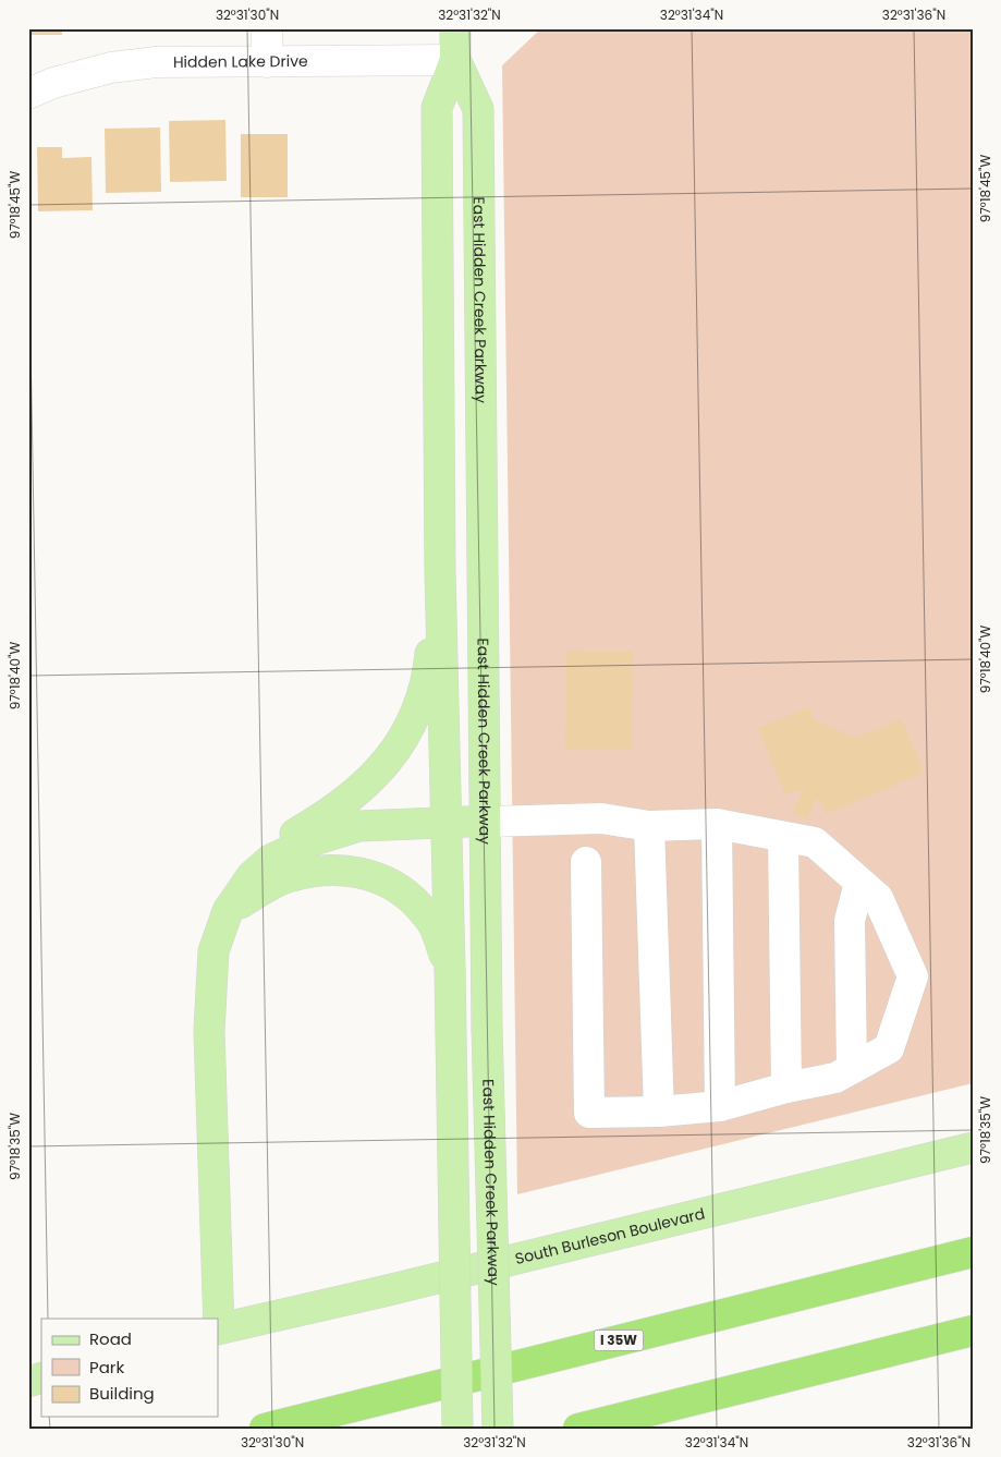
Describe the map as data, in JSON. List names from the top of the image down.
{
  "streets": {
    "highway": ["I 35W"],
    "main road": ["East Hidden Creek Parkway", "South Burleson Boulevard"],
    "street": ["Hidden Lake Drive"]
  },
  "crossings": [
    ["Hidden Lake Drive", "East Hidden Creek Parkway"]
  ],
  "legend": ["Road", "Park", "Building"],
  "coordinates": [
    "32°31'30\"N",
    "32°31'32\"N",
    "32°31'34\"N",
    "32°31'36\"N",
    "97°18'45\"W",
    "97°18'40\"W",
    "97°18'35\"W"
  ]
}
